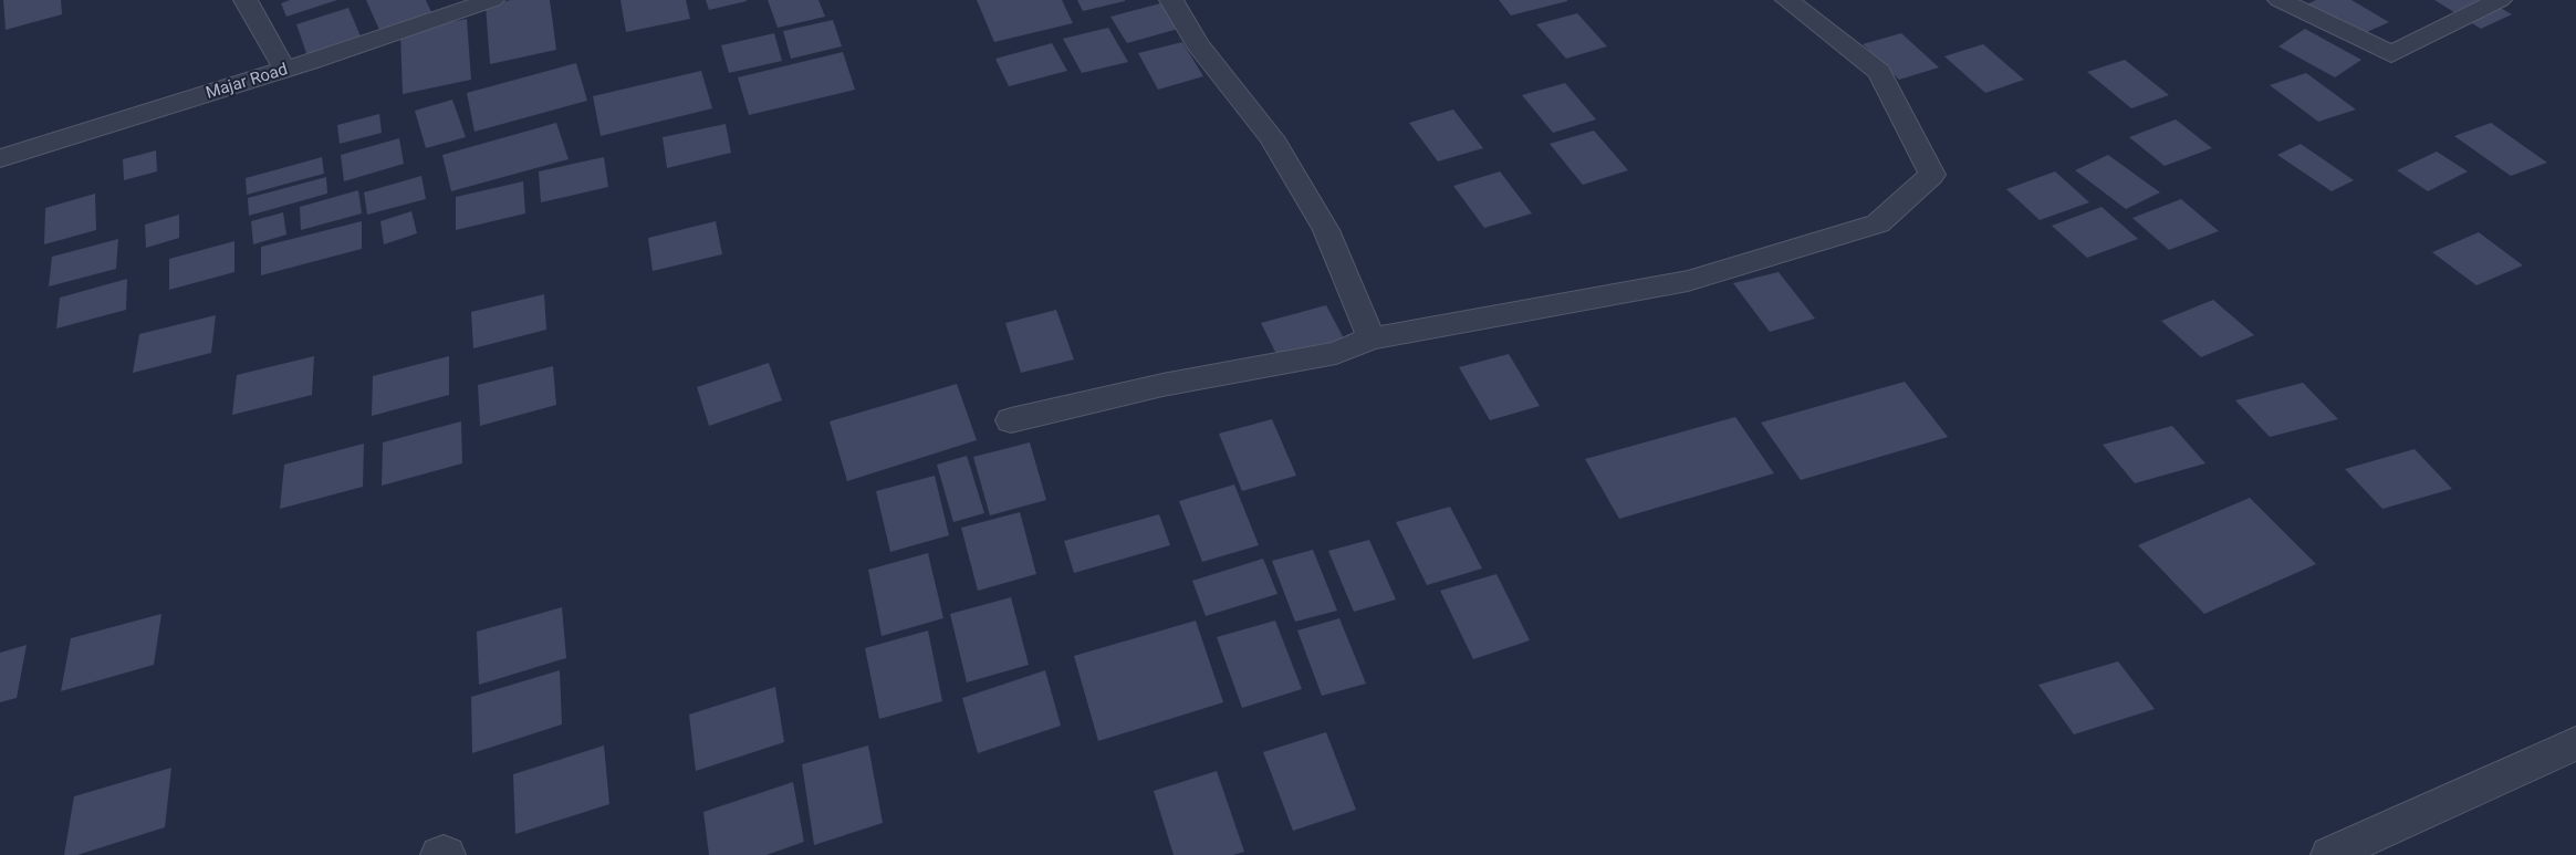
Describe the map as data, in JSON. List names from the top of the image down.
{
  "streets": {
    "street": ["Majar Road"]
  }
}
